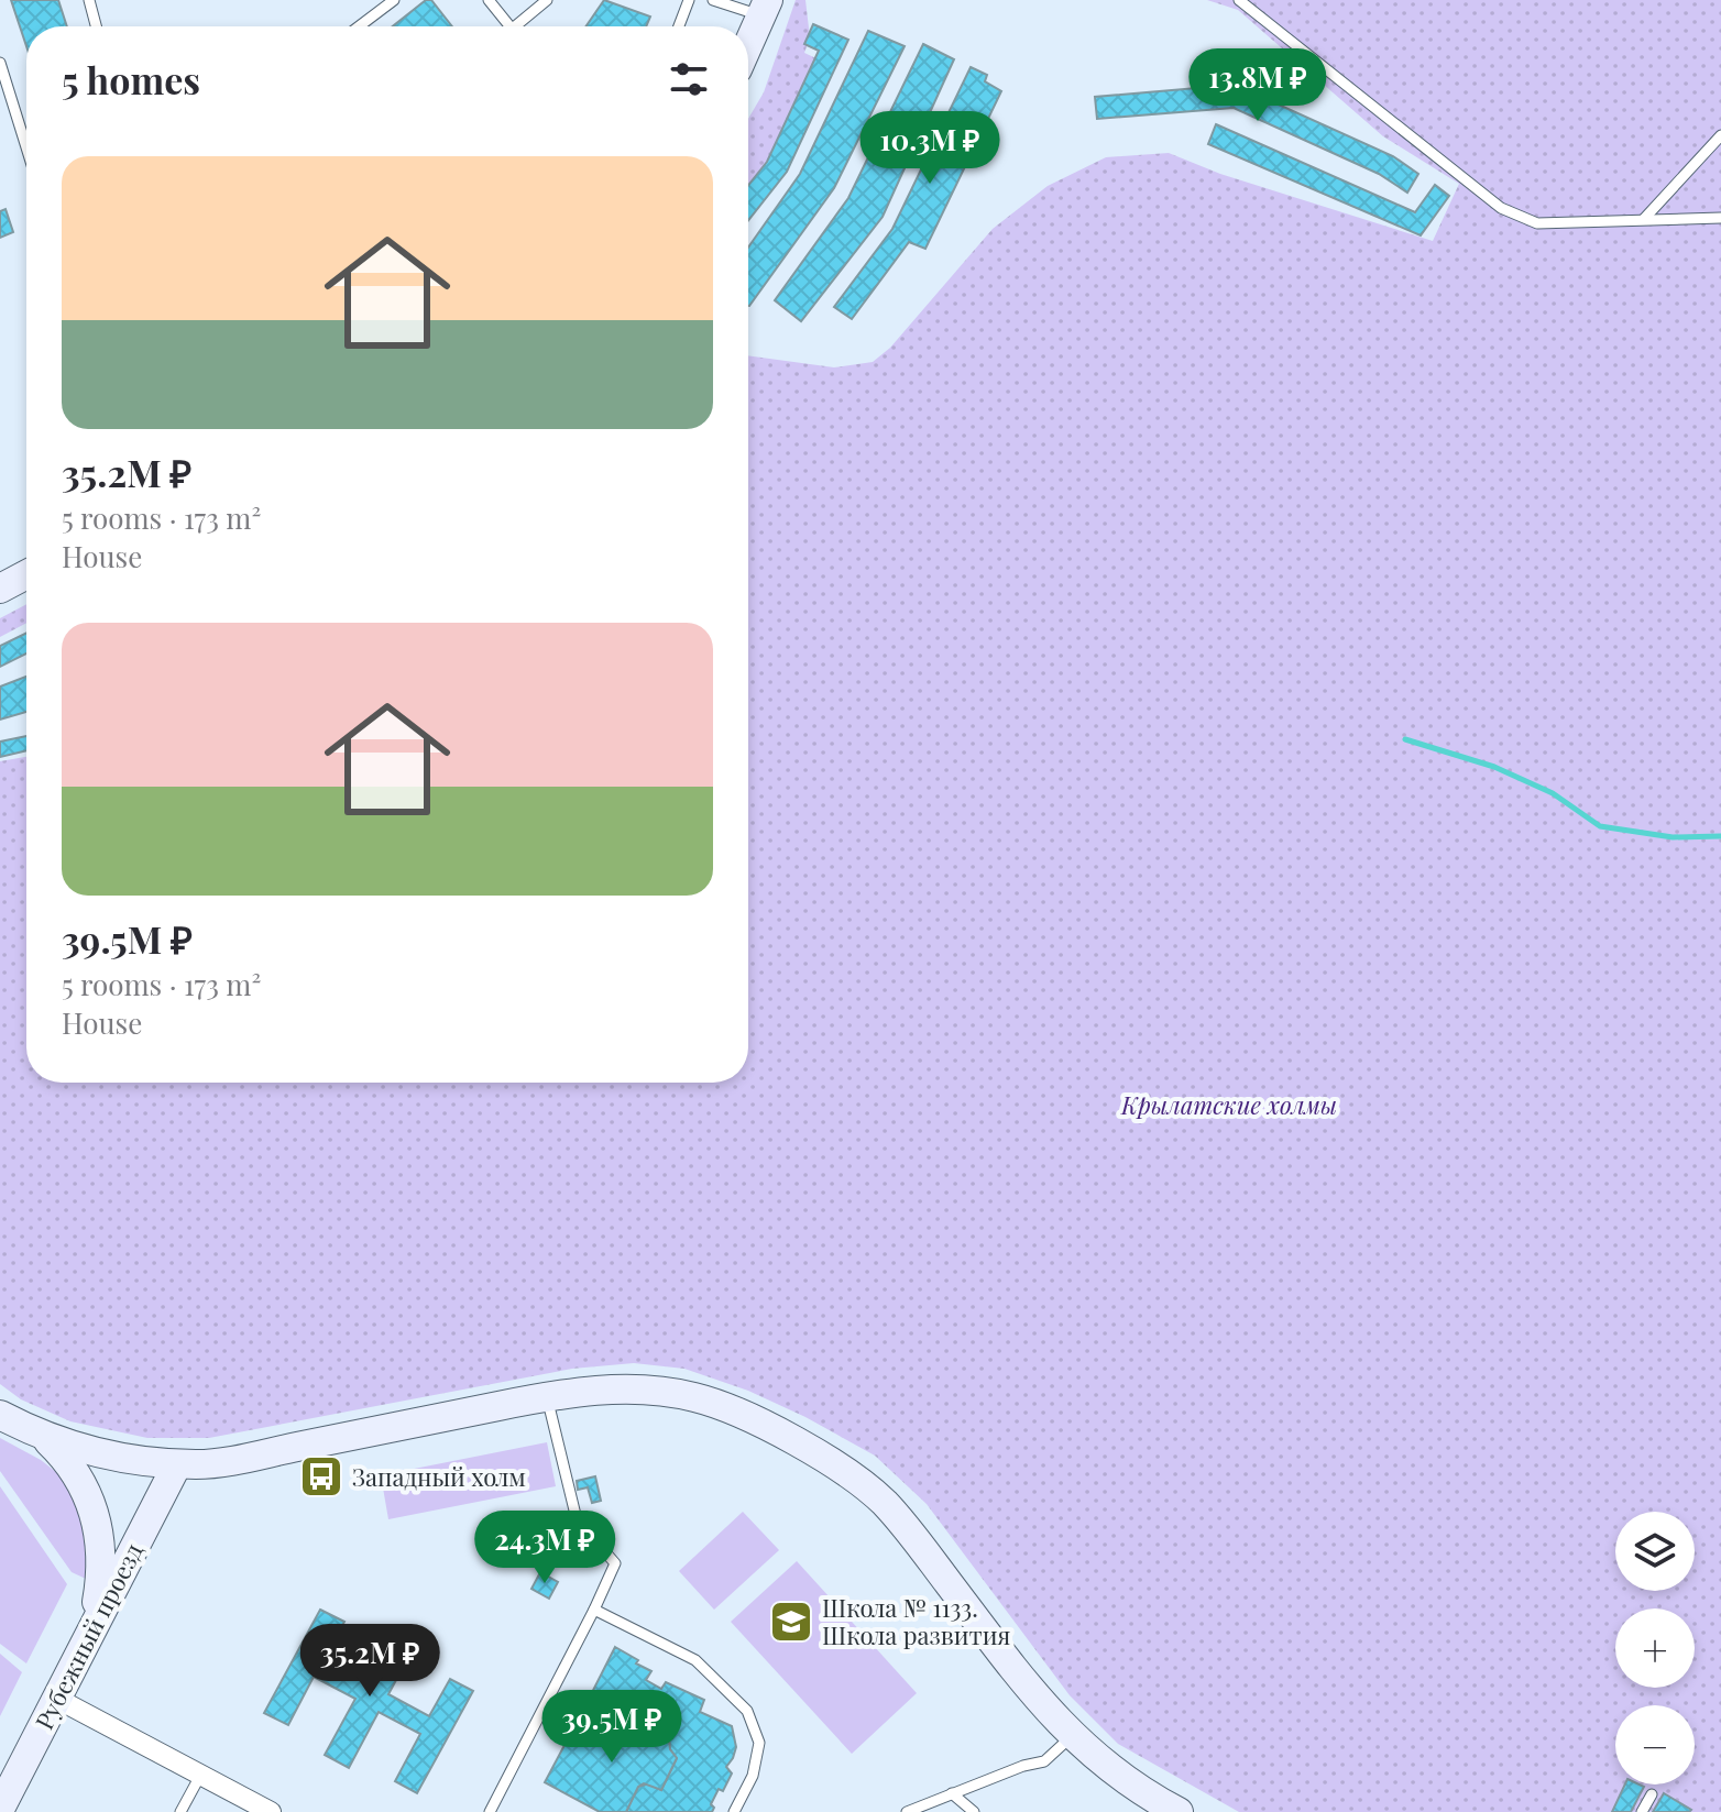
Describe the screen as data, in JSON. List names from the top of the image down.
{
  "streets": {
    "street": ["Рубежный проезд"]
  },
  "parks": ["Крылатские холмы"],
  "places": {
    "bus stop": ["Западный холм"],
    "school or university": ["Школа № 1133. Школа развития"]
  },
  "page": {
    "heading": "5 homes",
    "price": [
      "13.8M ₽",
      "10.3M ₽",
      "24.3M ₽",
      "35.2M ₽",
      "39.5M ₽"
    ],
    "list": [
      {
        "name": "35.2M ₽",
        "note": "5 rooms · 173 m² · House"
      },
      {
        "name": "39.5M ₽",
        "note": "5 rooms · 173 m² · House"
      }
    ],
    "map_buttons": ["+", "−"]
  }
}
